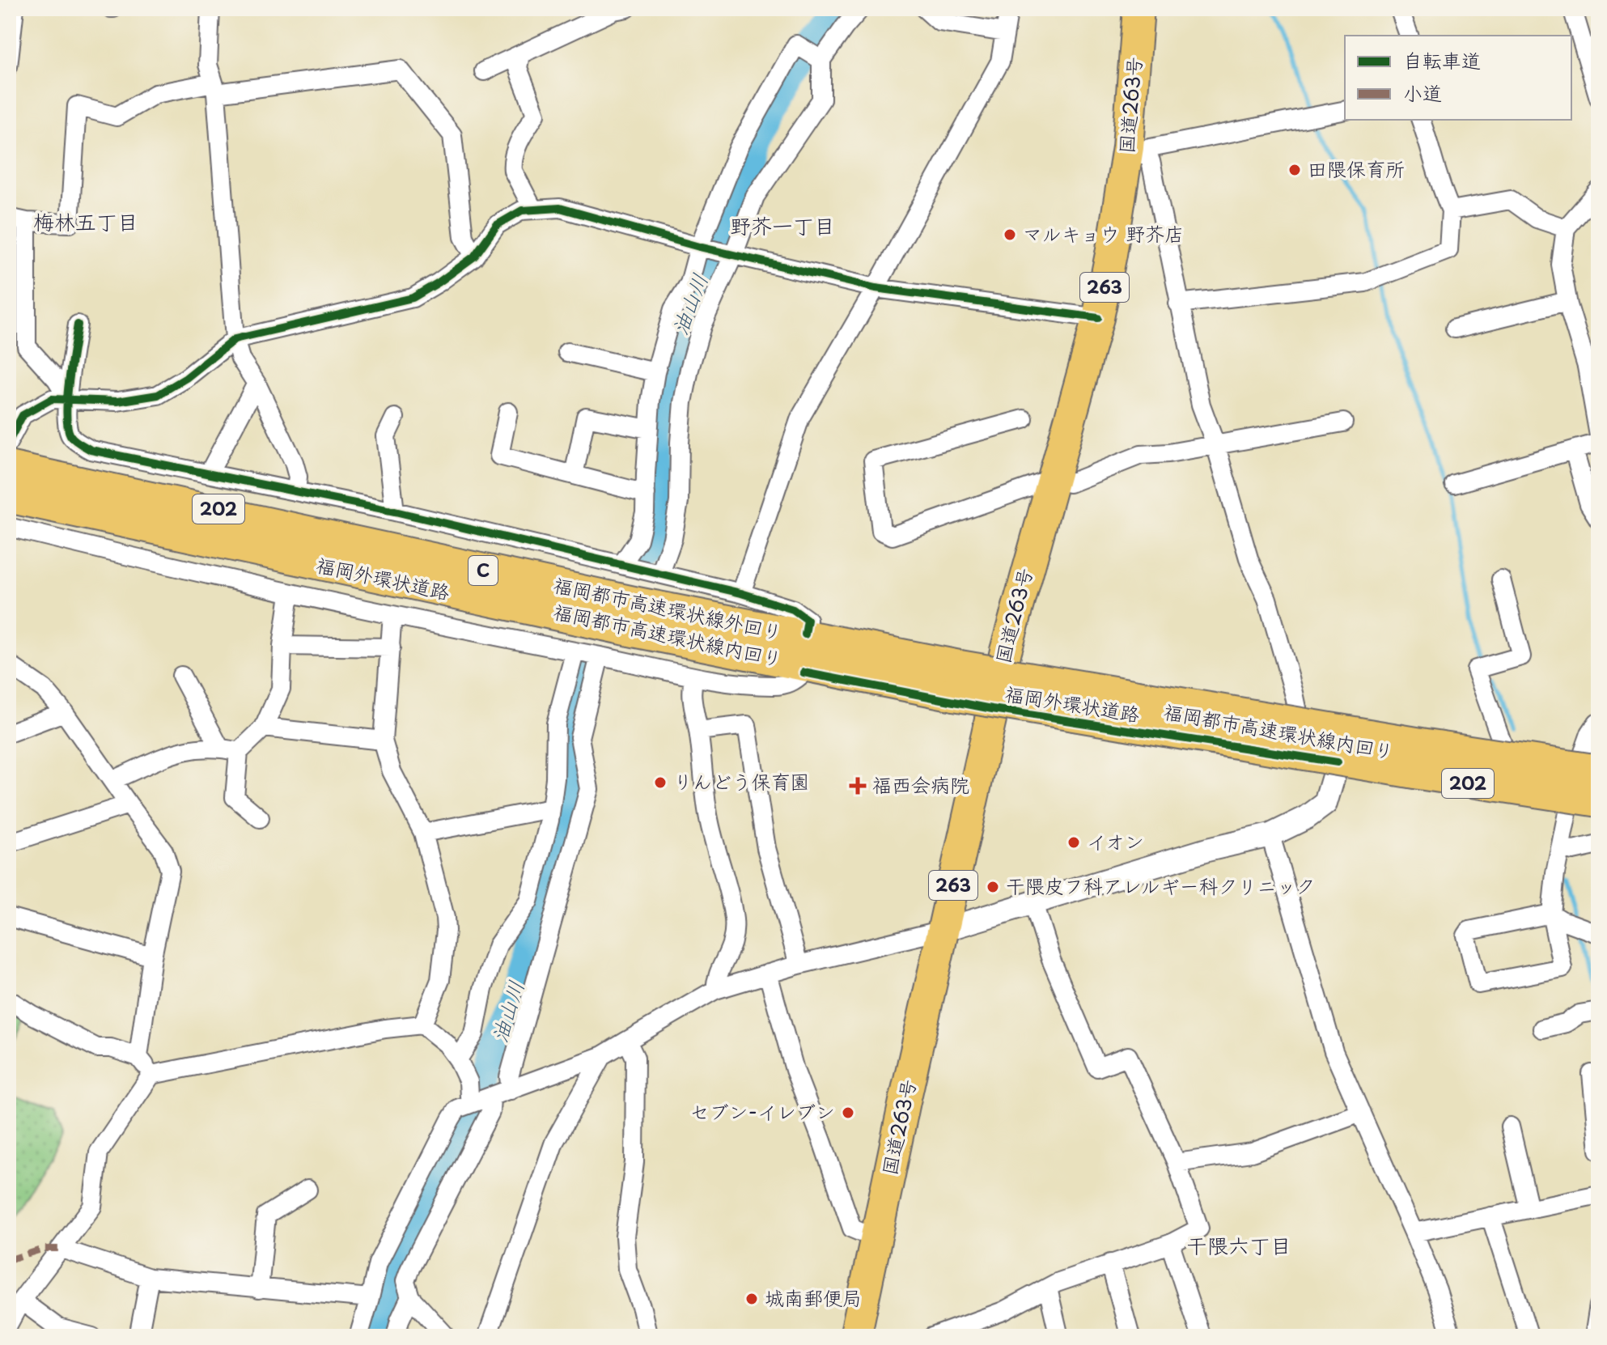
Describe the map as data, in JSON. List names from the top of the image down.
{
  "streets": {
    "highway": [
      "国道263号",
      "263",
      "202",
      "C",
      "福岡外環状道路",
      "福岡都市高速環状線外回り",
      "福岡都市高速環状線内回り"
    ]
  },
  "crossings": [
    ["国道263号", "福岡外環状道路"],
    ["福岡外環状道路", "福岡都市高速環状線外回り"],
    ["福岡外環状道路", "福岡都市高速環状線内回り"]
  ],
  "districts": ["梅林五丁目", "野芥一丁目", "干隈六丁目"],
  "water": ["油山川"],
  "places": {
    "other": [
      "田隈保育所",
      "マルキョウ 野芥店",
      "りんどう保育園",
      "イオン",
      "干隈皮フ科アレルギー科クリニック",
      "セブン-イレブン",
      "城南郵便局"
    ],
    "health": ["福西会病院"]
  },
  "legend": ["自転車道", "小道"]
}
